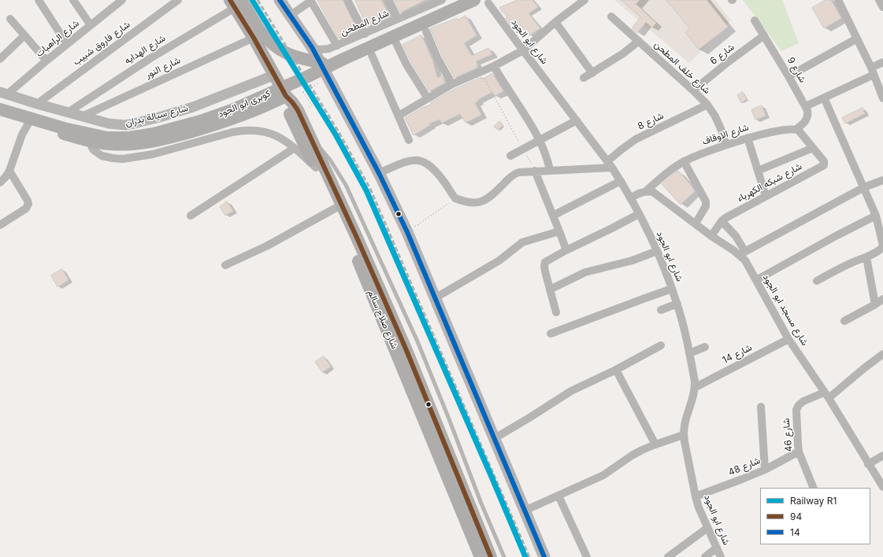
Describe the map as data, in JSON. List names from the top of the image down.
{
  "streets": {
    "main road": ["كوبرى ابو الجود", "شارع صلاح سالم"],
    "street": [
      "شارع المطحن",
      "شارع الراهبات",
      "شارع ابو الجود",
      "شارع فاروق شبيب",
      "شارع الهدايه",
      "شارع 6",
      "شارع النور",
      "شارع خلف المطحن",
      "شارع 9",
      "شارع سيالة بدران",
      "شارع 8",
      "شارع الاوقاف",
      "شارع شبكه الكهرباء",
      "شارع مسجد ابو الجود",
      "شارع 14",
      "شارع 46",
      "شارع 48"
    ]
  },
  "crossings": [
    ["شارع الراهبات", "كوبرى ابو الجود"],
    ["شارع الراهبات", "شارع سيالة بدران"],
    ["شارع ابو الجود", "شارع 8"],
    ["شارع ابو الجود", "شارع 14"],
    ["شارع ابو الجود", "شارع 48"],
    ["شارع فاروق شبيب", "شارع سيالة بدران"],
    ["شارع الهدايه", "شارع سيالة بدران"],
    ["شارع 6", "شارع خلف المطحن"],
    ["شارع 6", "شارع 9"],
    ["شارع النور", "شارع سيالة بدران"],
    ["شارع خلف المطحن", "شارع 8"],
    ["شارع خلف المطحن", "شارع الاوقاف"],
    ["كوبرى ابو الجود", "شارع سيالة بدران"],
    ["شارع الاوقاف", "شارع مسجد ابو الجود"],
    ["شارع شبكه الكهرباء", "شارع مسجد ابو الجود"],
    ["شارع مسجد ابو الجود", "شارع 14"],
    ["شارع مسجد ابو الجود", "شارع 46"],
    ["شارع 46", "شارع 48"]
  ],
  "lines": ["rail line R1", "transit line 94", "transit line 14"],
  "legend": ["Railway R1", "94", "14"]
}
